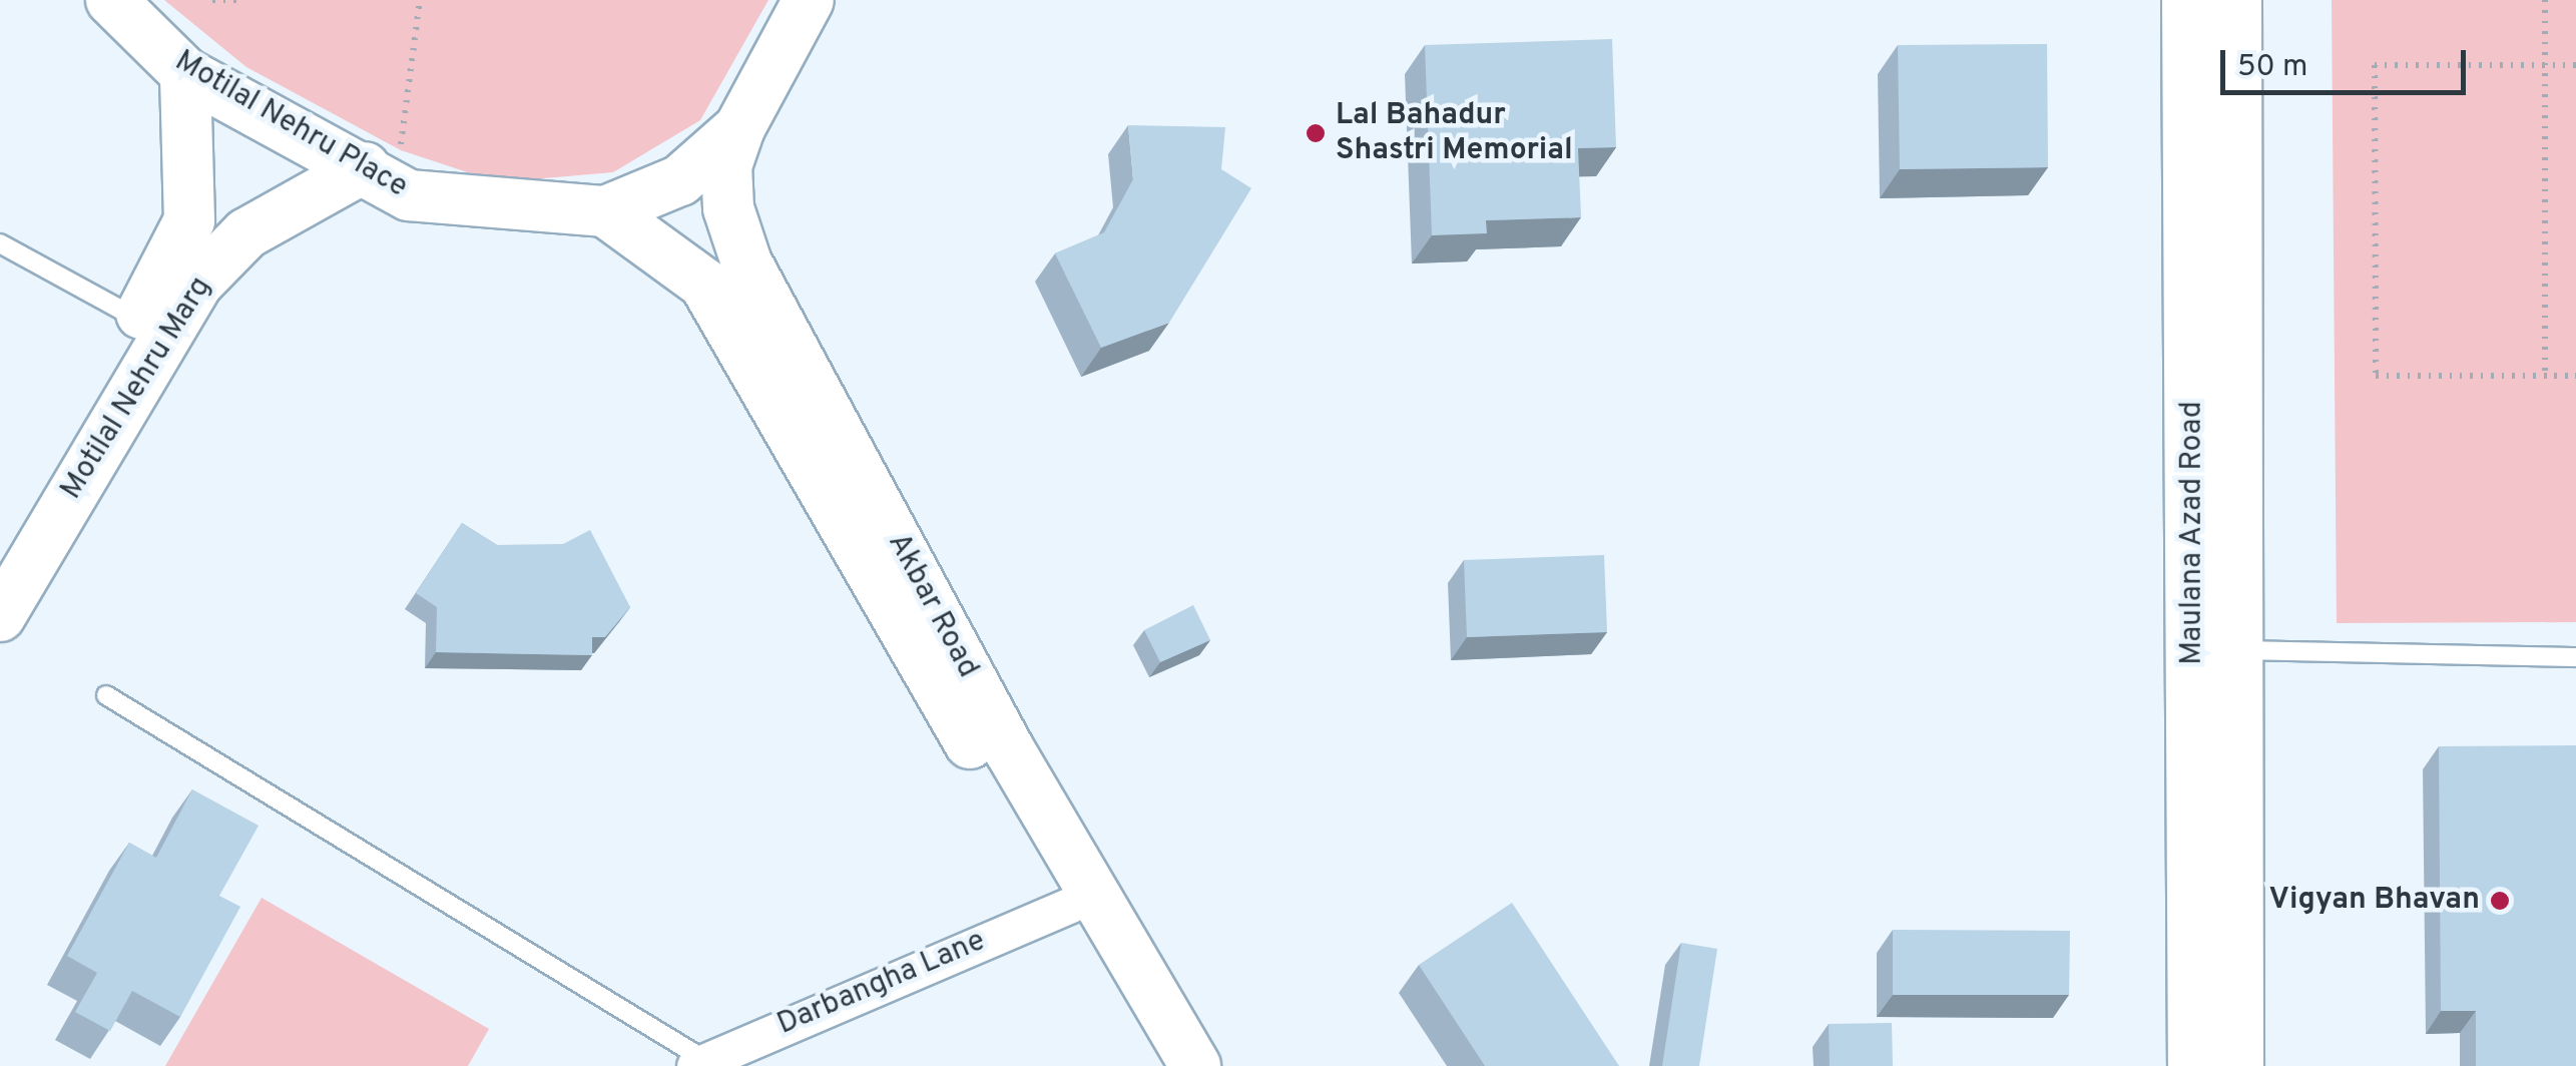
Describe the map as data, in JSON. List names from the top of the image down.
{
  "streets": {
    "main road": [
      "Motilal Nehru Place",
      "Motilal Nehru Marg",
      "Maulana Azad Road",
      "Akbar Road"
    ],
    "street": ["Darbangha Lane"]
  },
  "crossings": [
    ["Motilal Nehru Place", "Motilal Nehru Marg"],
    ["Motilal Nehru Place", "Akbar Road"],
    ["Akbar Road", "Darbangha Lane"]
  ],
  "places": ["Lal Bahadur Shastri Memorial", "Vigyan Bhavan"],
  "scale_bar": "50 m"
}
